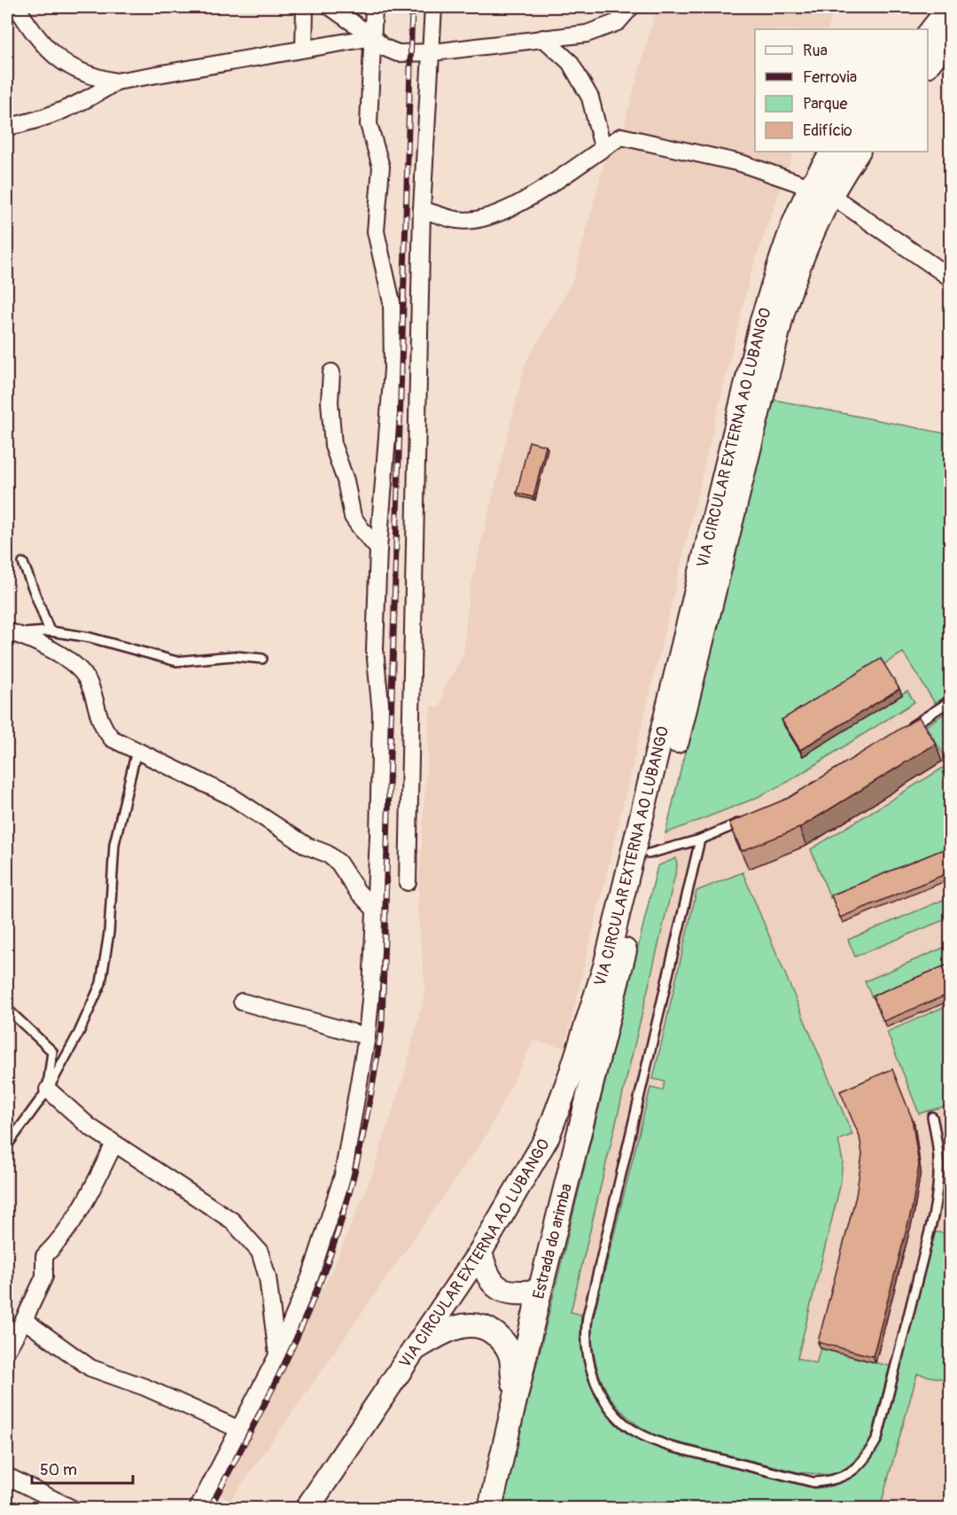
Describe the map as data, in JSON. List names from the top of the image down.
{
  "streets": {
    "main road": ["VIA CIRCULAR EXTERNA AO LUBANGO", "Estrada do arimba"]
  },
  "crossings": [
    ["VIA CIRCULAR EXTERNA AO LUBANGO", "Estrada do arimba"]
  ],
  "legend": [
    "Rua",
    "Ferrovia",
    "Parque",
    "Edifício"
  ],
  "scale_bar": "50 m"
}
